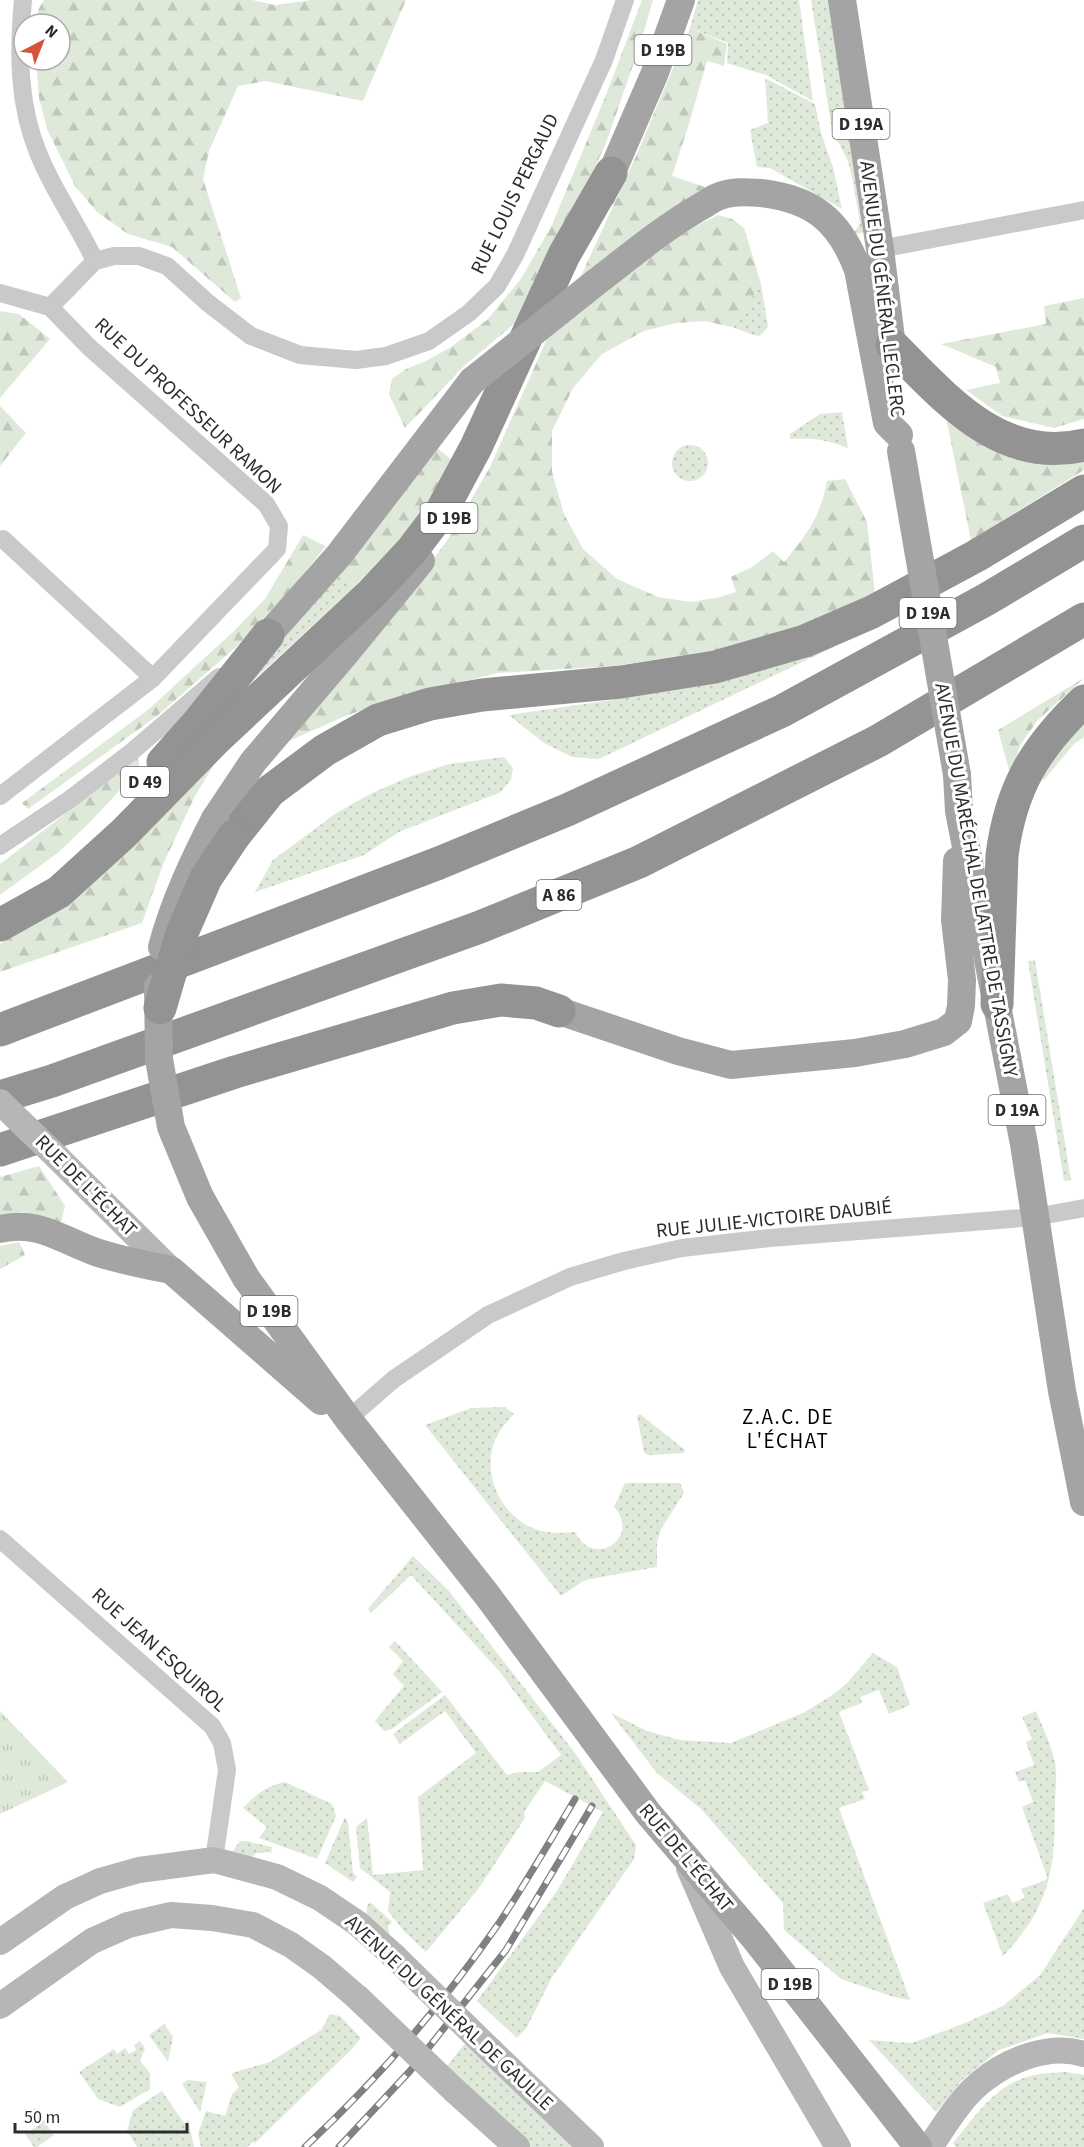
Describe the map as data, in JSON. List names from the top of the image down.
{
  "streets": {
    "highway": ["D 49", "A 86"],
    "main road": [
      "D 19B",
      "D 19A",
      "AVENUE DU GÉNÉRAL LECLERC",
      "AVENUE DU MARÉCHAL DE LATTRE DE TASSIGNY",
      "RUE DE L'ÉCHAT",
      "AVENUE DU GÉNÉRAL DE GAULLE"
    ],
    "street": [
      "RUE LOUIS PERGAUD",
      "RUE DU PROFESSEUR RAMON",
      "RUE JULIE-VICTOIRE DAUBIÉ",
      "RUE JEAN ESQUIROL"
    ]
  },
  "crossings": [
    ["D 19B", "RUE DE L'ÉCHAT"],
    ["D 19B", "RUE JULIE-VICTOIRE DAUBIÉ"],
    ["AVENUE DU GÉNÉRAL LECLERC", "AVENUE DU MARÉCHAL DE LATTRE DE TASSIGNY"],
    ["AVENUE DU MARÉCHAL DE LATTRE DE TASSIGNY", "RUE JULIE-VICTOIRE DAUBIÉ"],
    ["RUE DE L'ÉCHAT", "RUE JULIE-VICTOIRE DAUBIÉ"],
    ["RUE JEAN ESQUIROL", "AVENUE DU GÉNÉRAL DE GAULLE"]
  ],
  "districts": ["Z.A.C. DE L'ÉCHAT"],
  "scale_bar": "50 m",
  "north": "top right"
}
